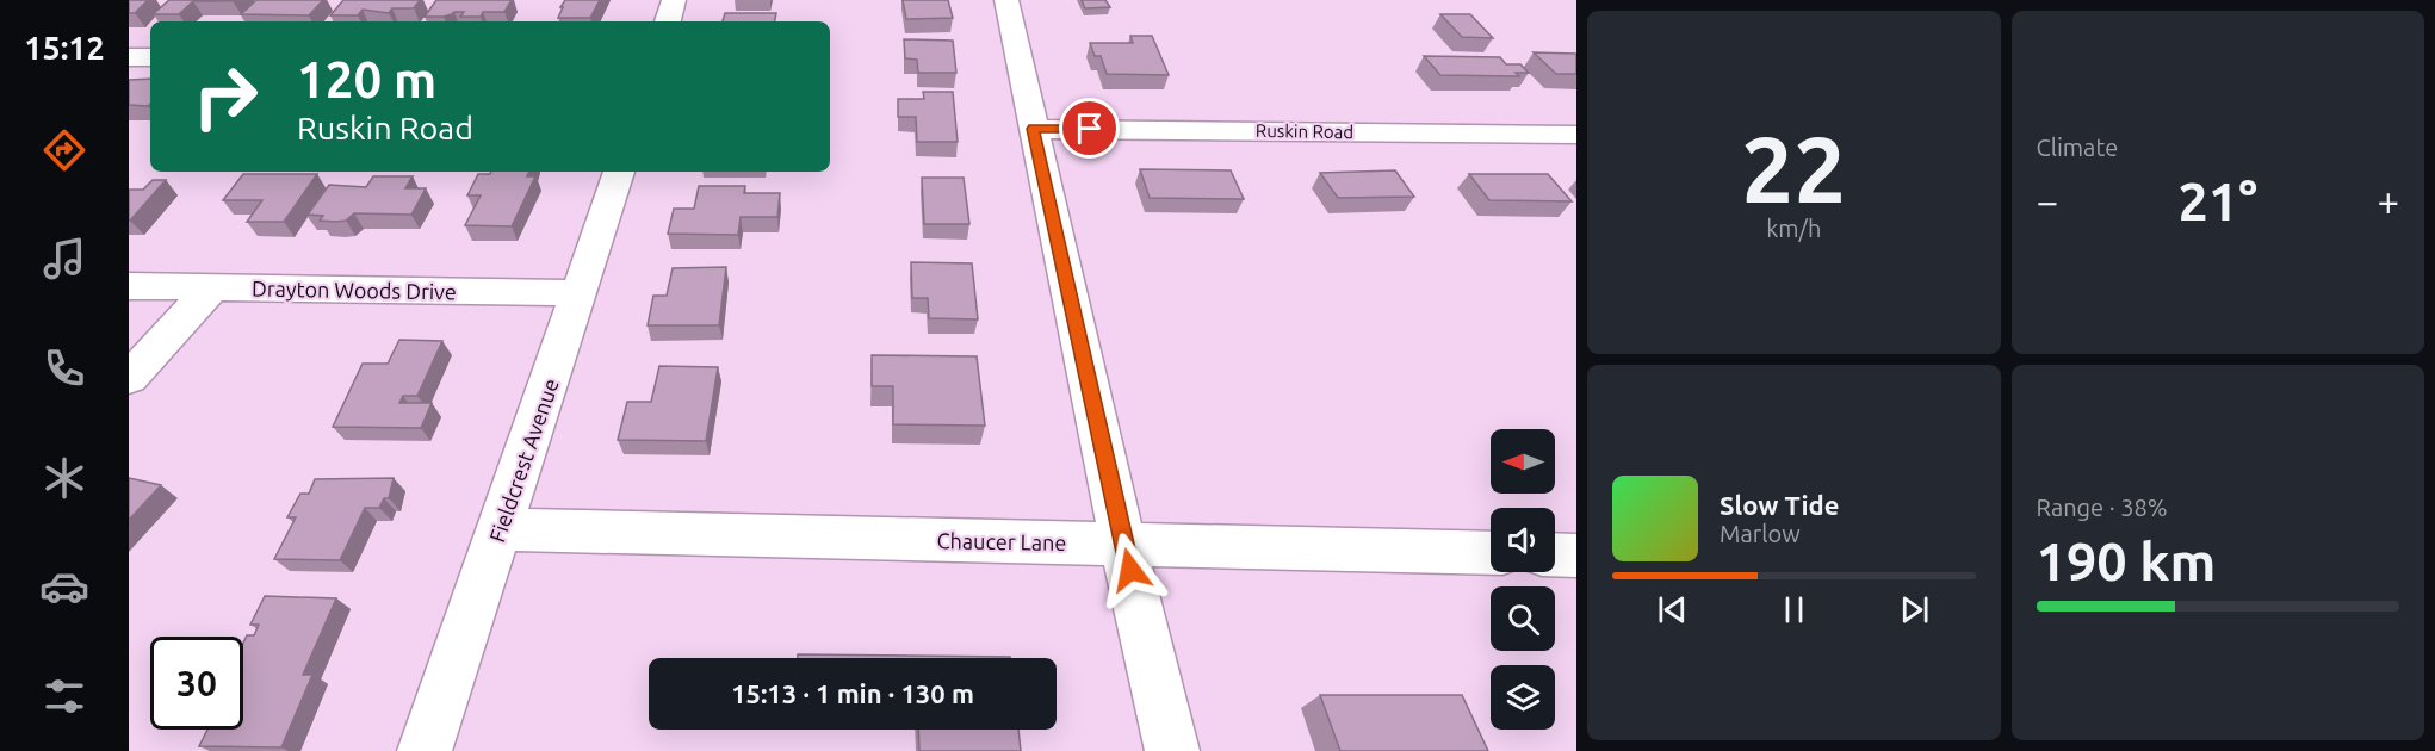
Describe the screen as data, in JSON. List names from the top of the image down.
{
  "streets": {
    "street": [
      "Ruskin Road",
      "Drayton Woods Drive",
      "Fieldcrest Avenue",
      "Chaucer Lane"
    ]
  },
  "crossings": [
    ["Drayton Woods Drive", "Fieldcrest Avenue"],
    ["Fieldcrest Avenue", "Chaucer Lane"]
  ],
  "north": "left",
  "page": {
    "tabs": "15:12",
    "tile": [
      ["22", "km/h"],
      "Climate",
      ["Range · 38%", "190 km"]
    ],
    "turn": ["120 m", "Ruskin Road"],
    "heat": ["−", "21°", "+"],
    "song": ["Slow Tide", "Marlow"],
    "limit": "30",
    "trip": "15:13 · 1 min · 130 m"
  }
}
